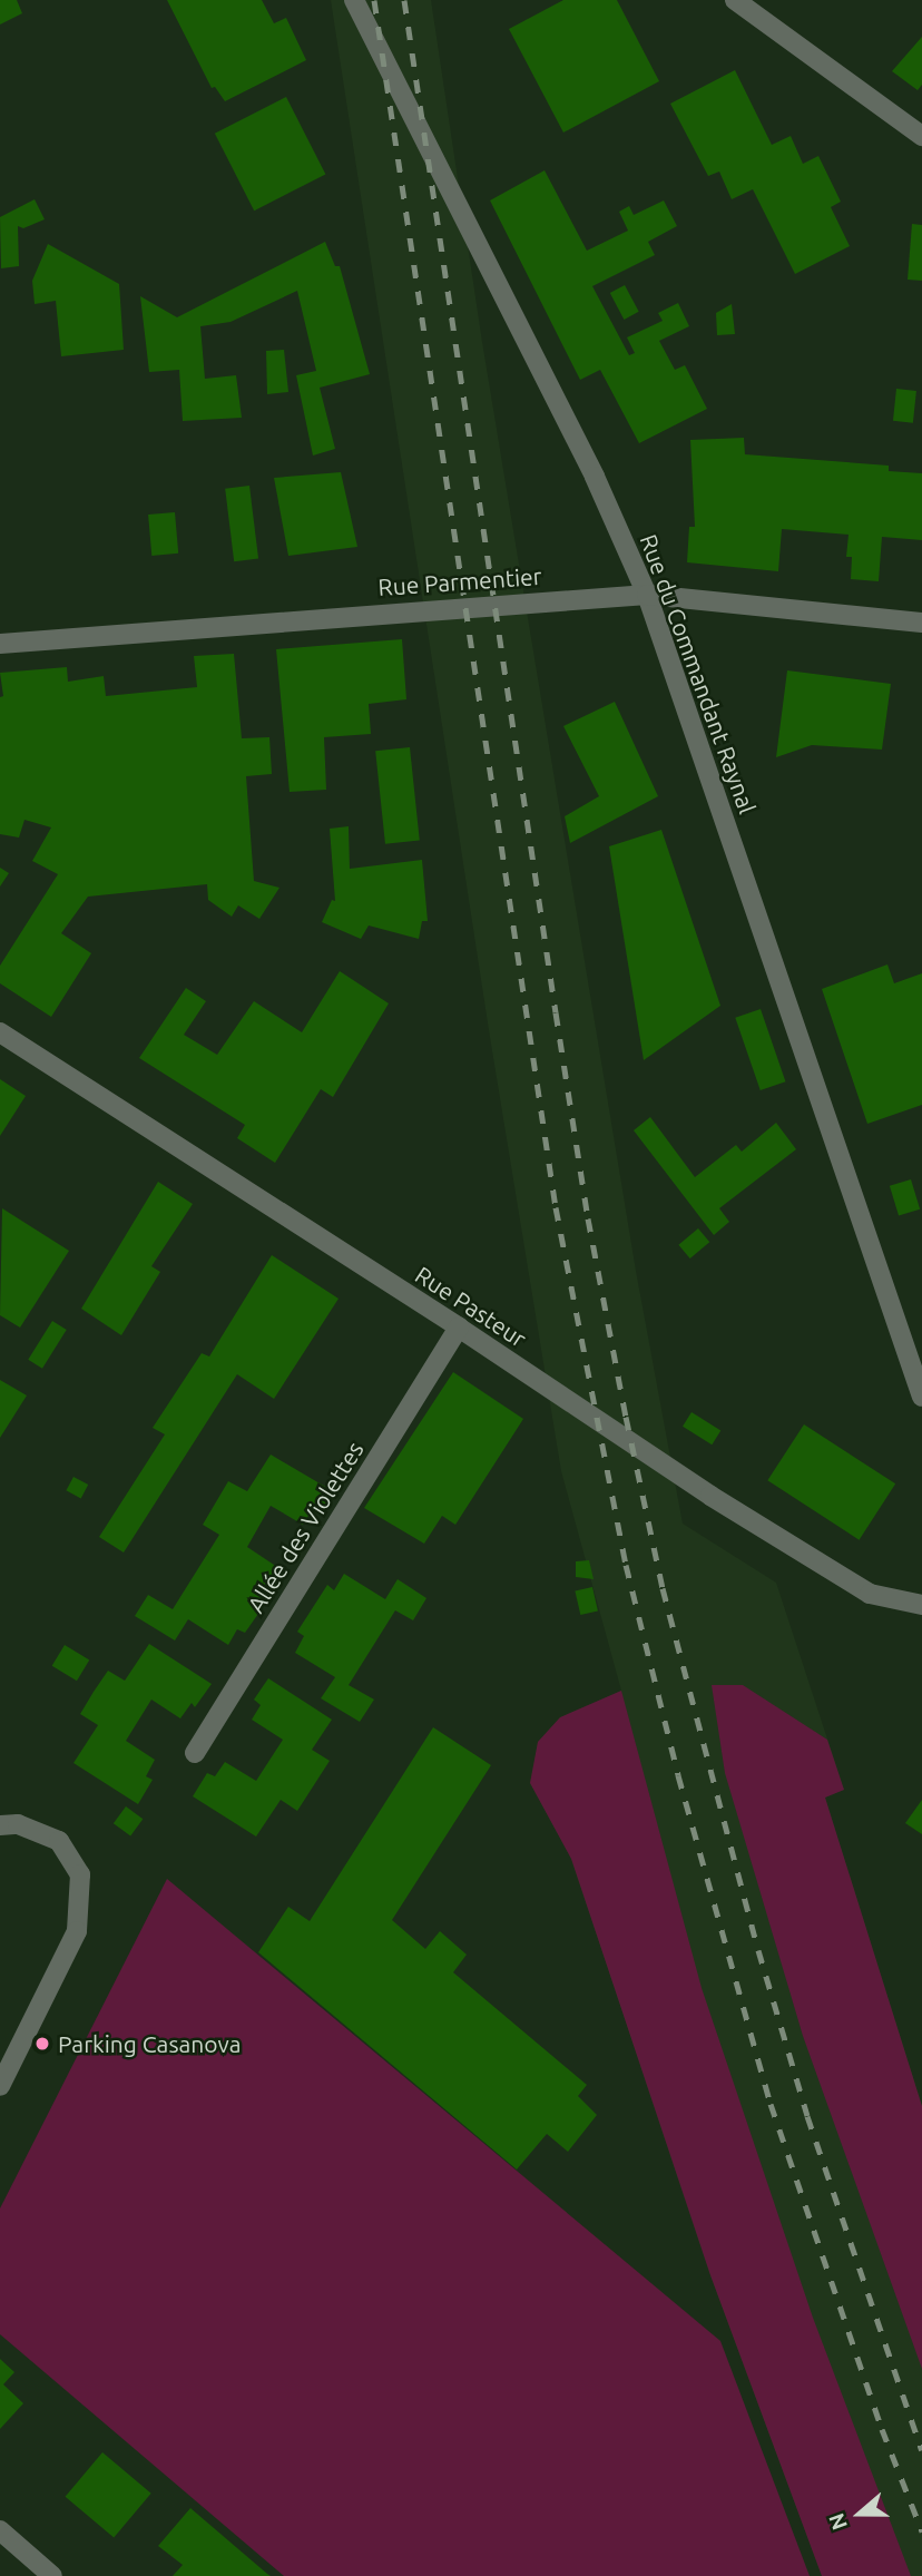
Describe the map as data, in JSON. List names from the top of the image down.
{
  "streets": {
    "street": [
      "Rue Parmentier",
      "Rue du Commandant Raynal",
      "Rue Pasteur",
      "Allée des Violettes"
    ]
  },
  "crossings": [
    ["Rue Parmentier", "Rue du Commandant Raynal"],
    ["Rue Pasteur", "Allée des Violettes"]
  ],
  "places": ["Parking Casanova"],
  "north": "left"
}
